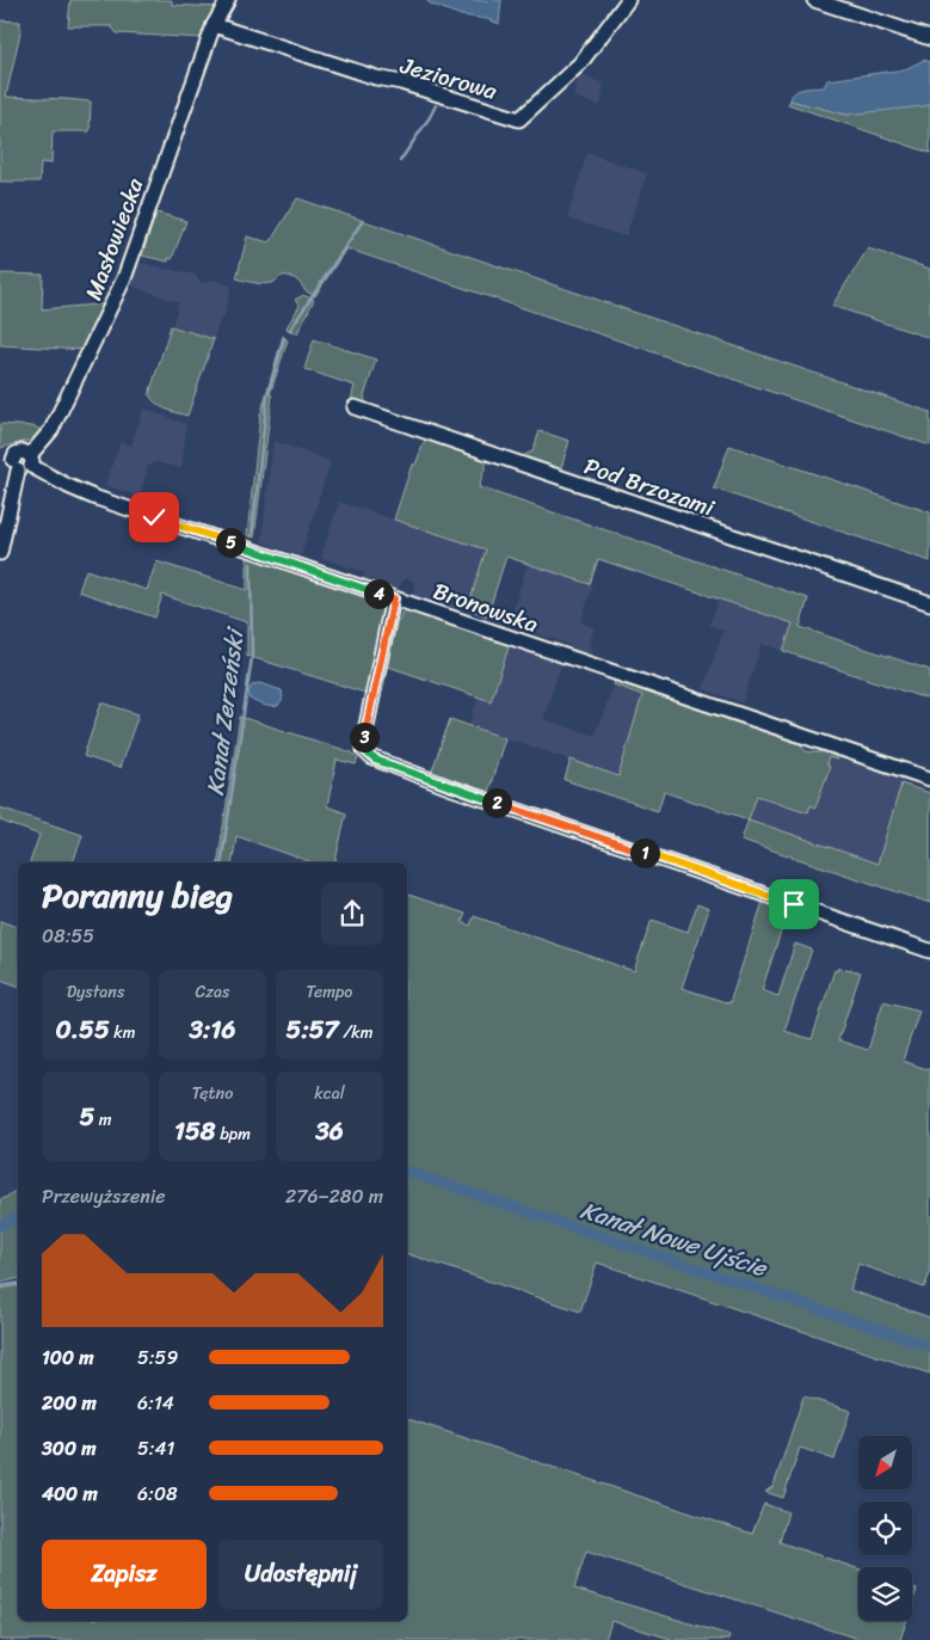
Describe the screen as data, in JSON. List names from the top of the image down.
{
  "streets": {
    "street": [
      "Jeziorowa",
      "Masłowiecka",
      "Pod Brzozami",
      "Bronowska"
    ]
  },
  "crossings": [
    ["Jeziorowa", "Masłowiecka"],
    ["Masłowiecka", "Bronowska"]
  ],
  "water": ["Kanał Zerzeński", "Kanał Nowe Ujście"],
  "north": "bottom left",
  "page": {
    "pins": [
      "5",
      "4",
      "3",
      "2",
      "1"
    ],
    "heading": ["Poranny bieg", "08:55"],
    "stats": [
      ["Dystans", "0.55 km"],
      ["Czas", "3:16"],
      ["Tempo", "5:57 /km"],
      ["5 m"],
      ["Tętno", "158 bpm"],
      ["kcal", "36"]
    ],
    "chart": ["Przewyższenie", "276–280 m"],
    "list": [
      {
        "name": "100 m",
        "note": "5:59"
      },
      {
        "name": "200 m",
        "note": "6:14"
      },
      {
        "name": "300 m",
        "note": "5:41"
      },
      {
        "name": "400 m",
        "note": "6:08"
      }
    ],
    "buttons": ["Zapisz", "Udostępnij"]
  }
}
